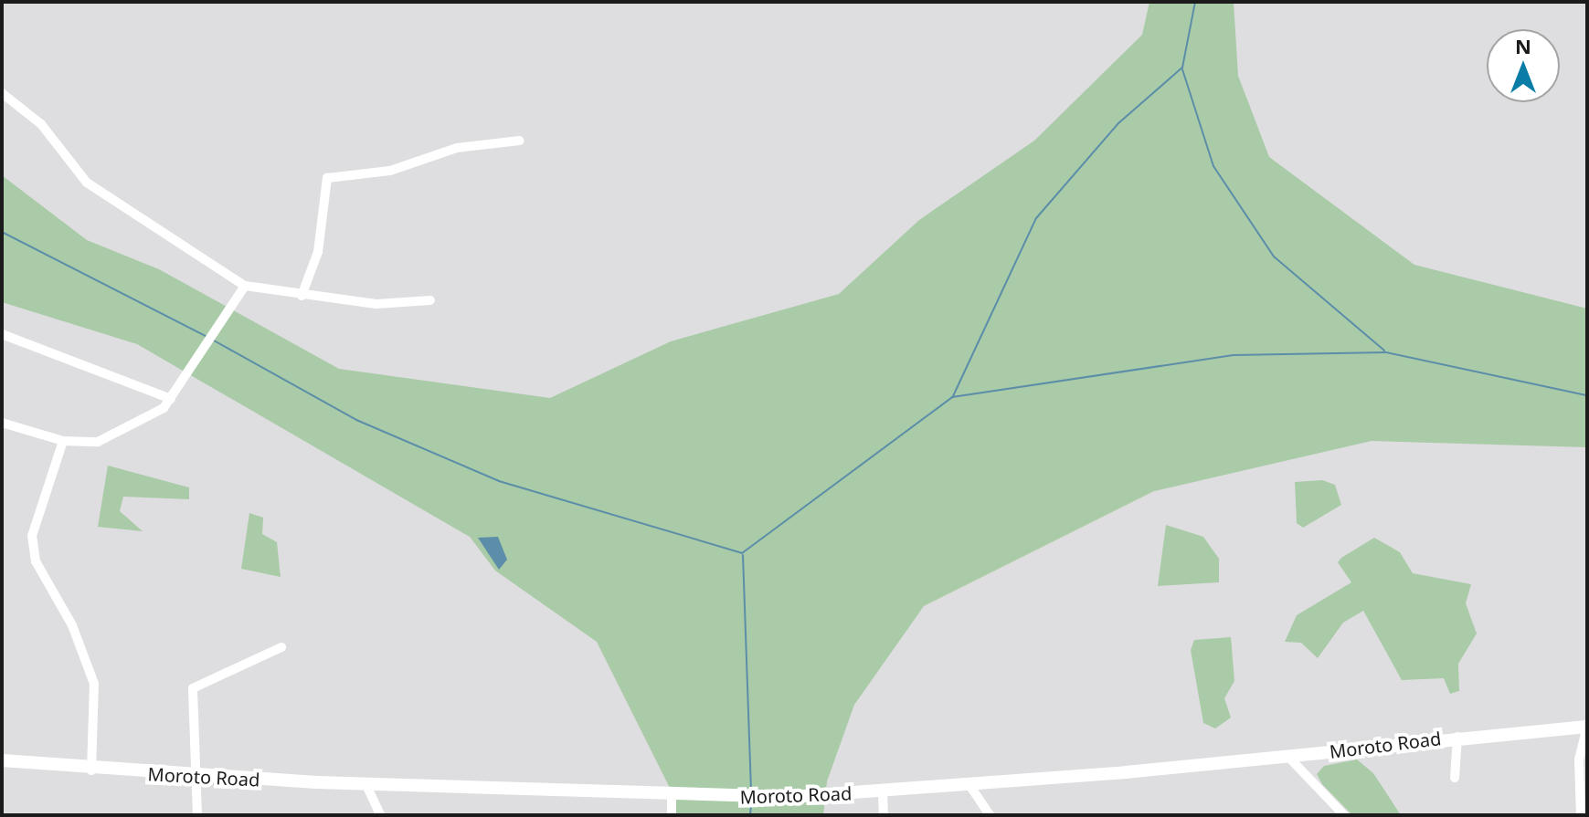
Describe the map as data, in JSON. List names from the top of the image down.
{
  "streets": {
    "main road": ["Moroto Road"]
  },
  "north": "top"
}
